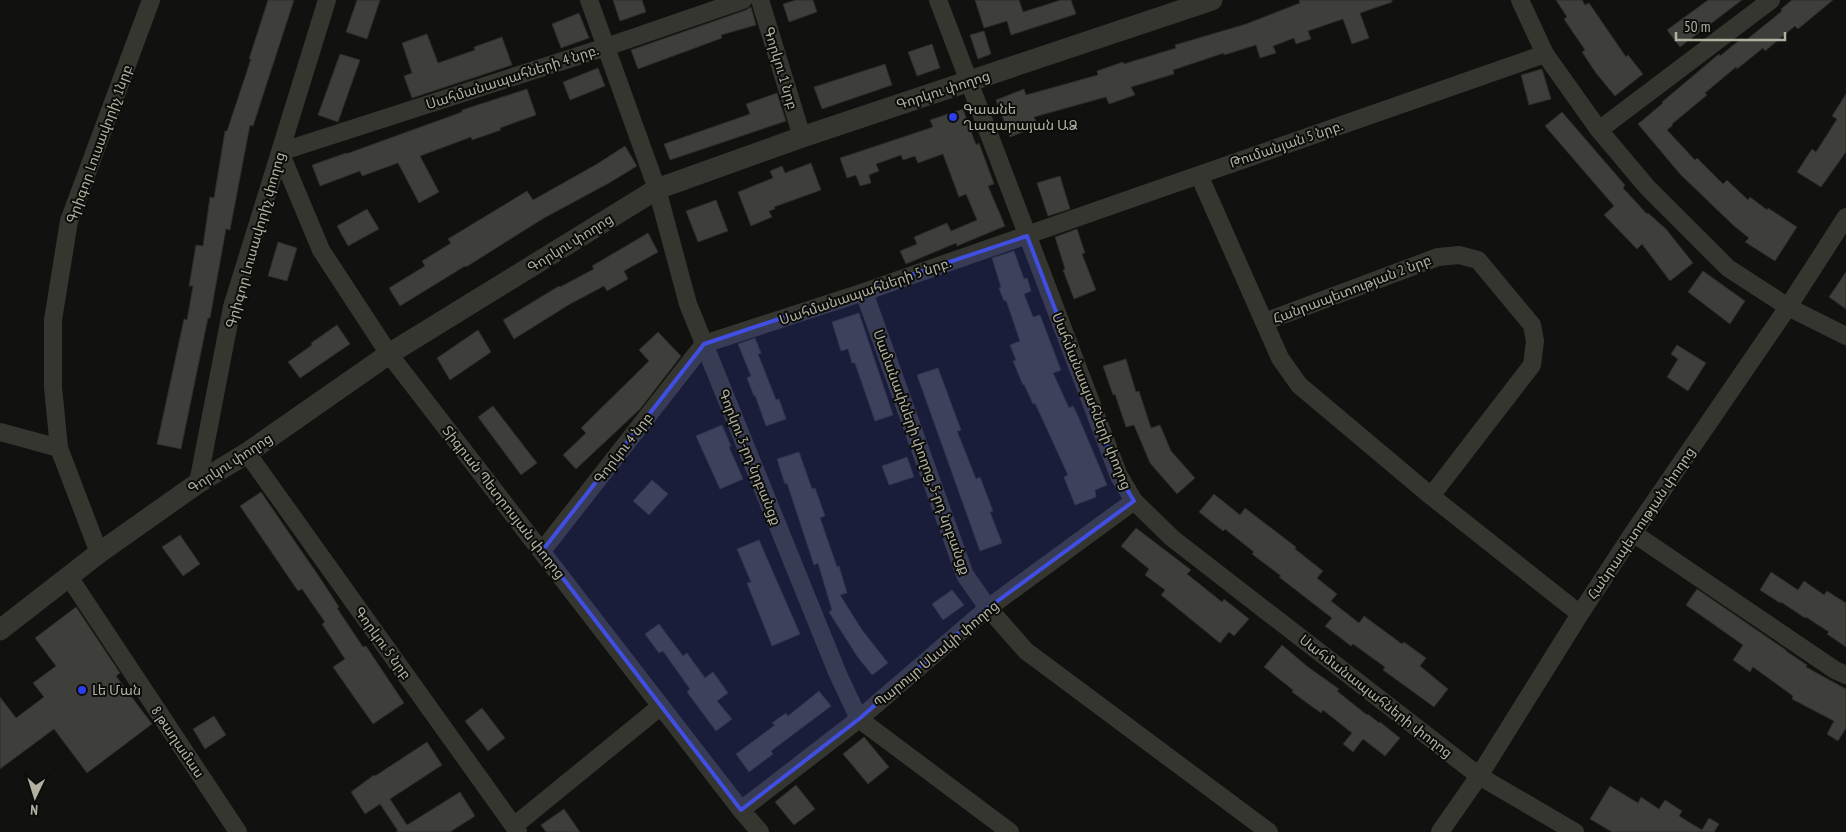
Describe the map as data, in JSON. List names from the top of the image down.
{
  "streets": {
    "street": [
      "Գորկու 1 նրբ",
      "Սահմանապահների 4 նրբ.",
      "Գորկու փողոց",
      "Գրիգոր Լուսավորիչ 1նրբ",
      "Թումանյան 5 նրբ.",
      "Գրիգոր Լուսավորիչ փողոց",
      "Հանրապետության 2 նրբ",
      "Սահմանապահների 5 նրբ.",
      "Սահմանապահների փողոց",
      "Գորկու 4 նրբ",
      "Սամանափների փողոց, 5-րդ նրբանցք",
      "Գորկու 3-րդ նրբանցք",
      "Տիգրան Պետրոսյան փողոց",
      "Հանրապետության փողոց",
      "Գորկու 5 նրբ",
      "Պարույր Սևակի փողոց",
      "8 թաղամաս"
    ]
  },
  "crossings": [
    ["Գորկու 1 նրբ", "Գորկու փողոց"],
    ["Սահմանապահների 4 նրբ.", "Գրիգոր Լուսավորիչ փողոց"],
    ["Սահմանապահների 4 նրբ.", "Գորկու 3-րդ նրբանցք"],
    ["Սահմանապահների 4 նրբ.", "Տիգրան Պետրոսյան փողոց"],
    ["Գորկու փողոց", "Գրիգոր Լուսավորիչ 1նրբ"],
    ["Գորկու փողոց", "Գրիգոր Լուսավորիչ փողոց"],
    ["Գորկու փողոց", "Սահմանապահների փողոց"],
    ["Գորկու փողոց", "Գորկու 3-րդ նրբանցք"],
    ["Գորկու փողոց", "Տիգրան Պետրոսյան փողոց"],
    ["Գորկու փողոց", "Գորկու 5 նրբ"],
    ["Գորկու փողոց", "8 թաղամաս"],
    ["Թումանյան 5 նրբ.", "Հանրապետության 2 նրբ"],
    ["Թումանյան 5 նրբ.", "Սահմանապահների 5 նրբ."],
    ["Թումանյան 5 նրբ.", "Սահմանապահների փողոց"],
    ["Գրիգոր Լուսավորիչ փողոց", "Տիգրան Պետրոսյան փողոց"],
    ["Հանրապետության 2 նրբ", "Հանրապետության փողոց"],
    ["Սահմանապահների 5 նրբ.", "Սահմանապահների փողոց"],
    ["Սահմանապահների 5 նրբ.", "Գորկու 4 նրբ"],
    ["Սահմանապահների 5 նրբ.", "Սամանափների փողոց, 5-րդ նրբանցք"],
    ["Սահմանապահների 5 նրբ.", "Գորկու 3-րդ նրբանցք"],
    ["Սահմանապահների փողոց", "Հանրապետության փողոց"],
    ["Սահմանապահների փողոց", "Պարույր Սևակի փողոց"],
    ["Գորկու 4 նրբ", "Գորկու 3-րդ նրբանցք"],
    ["Գորկու 4 նրբ", "Տիգրան Պետրոսյան փողոց"],
    ["Սամանափների փողոց, 5-րդ նրբանցք", "Պարույր Սևակի փողոց"],
    ["Գորկու 3-րդ նրբանցք", "Պարույր Սևակի փողոց"],
    ["Տիգրան Պետրոսյան փողոց", "Պարույր Սևակի փողոց"]
  ],
  "places": ["Գաանե Ղազարայան ԱՁ", "Լե Ման"],
  "scale_bar": "50 m",
  "north": "bottom"
}
